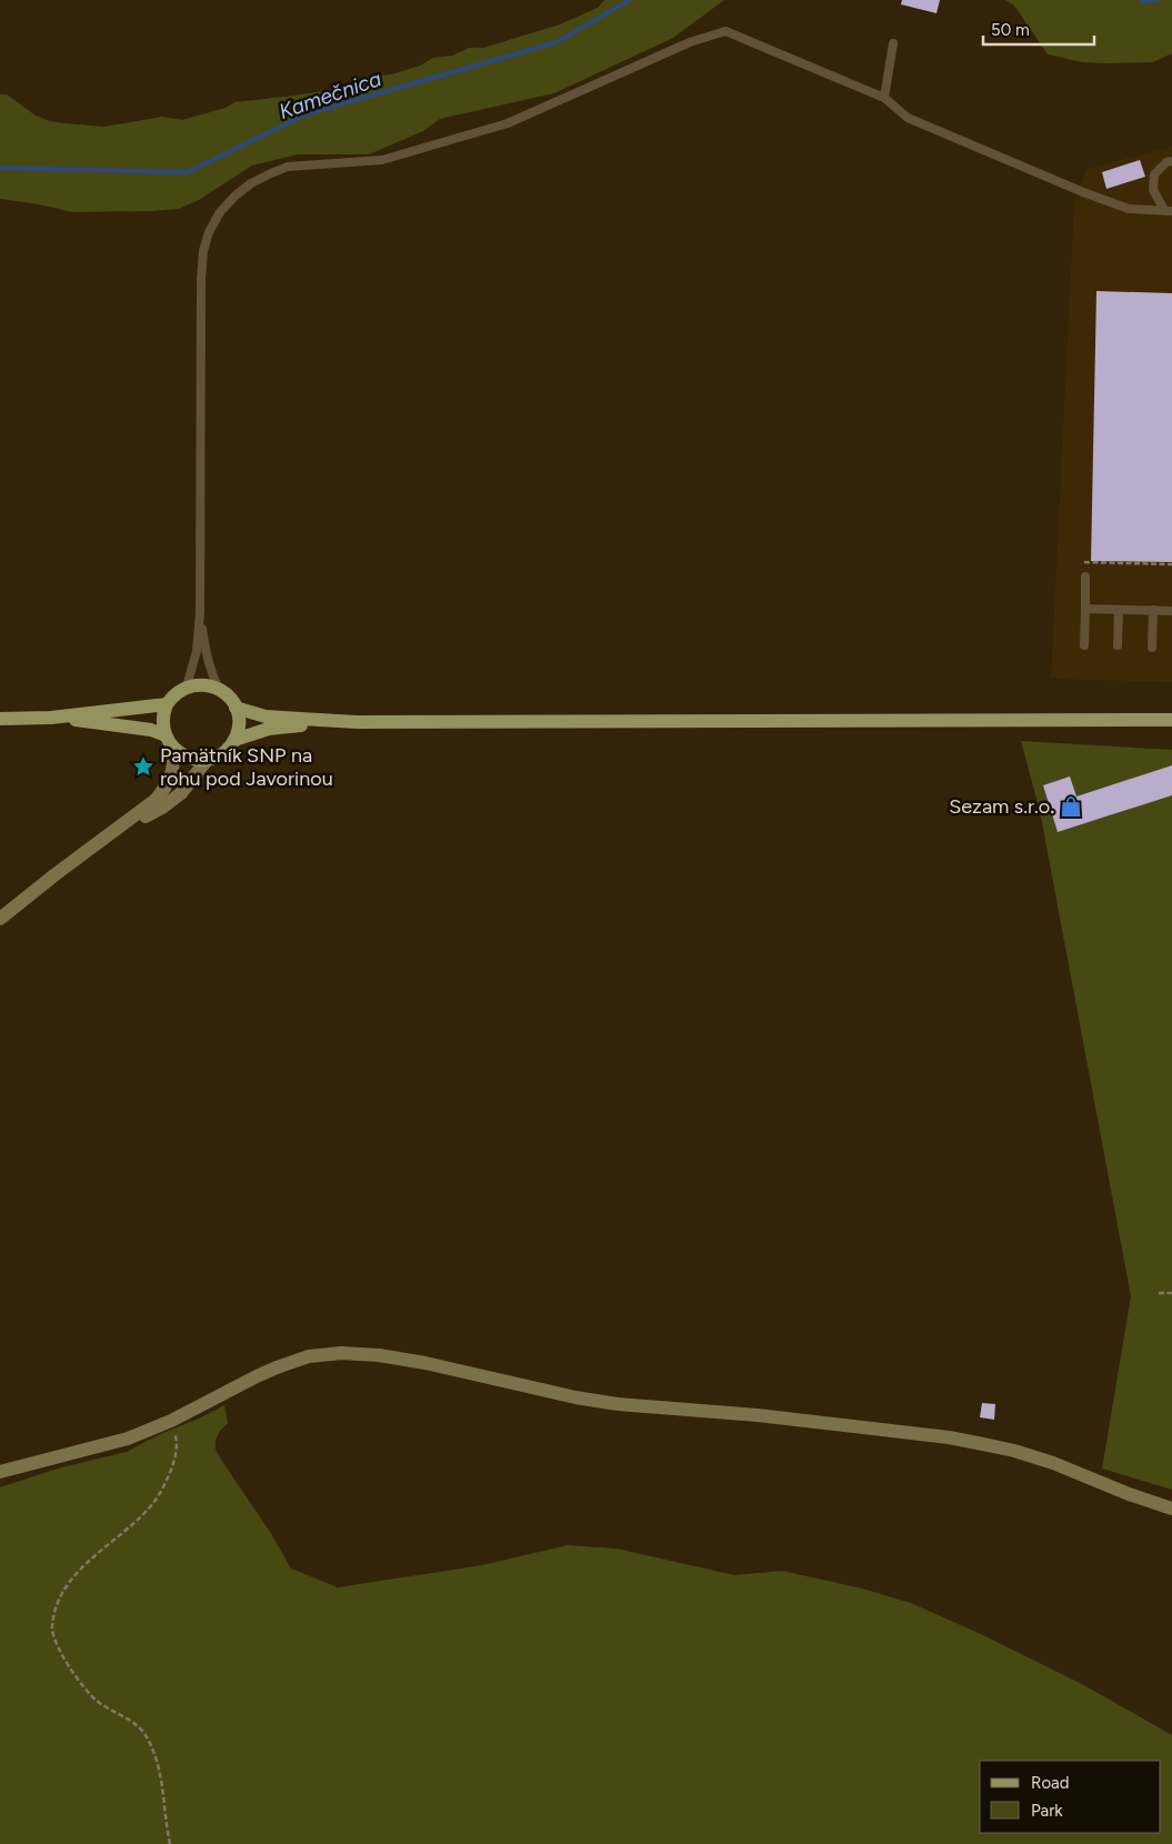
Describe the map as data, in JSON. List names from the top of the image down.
{
  "water": ["Kamečnica"],
  "places": {
    "place": ["Pamätník SNP na rohu pod Javorinou"],
    "shop": ["Sezam s.r.o."]
  },
  "legend": ["Road", "Park"],
  "scale_bar": "50 m"
}
